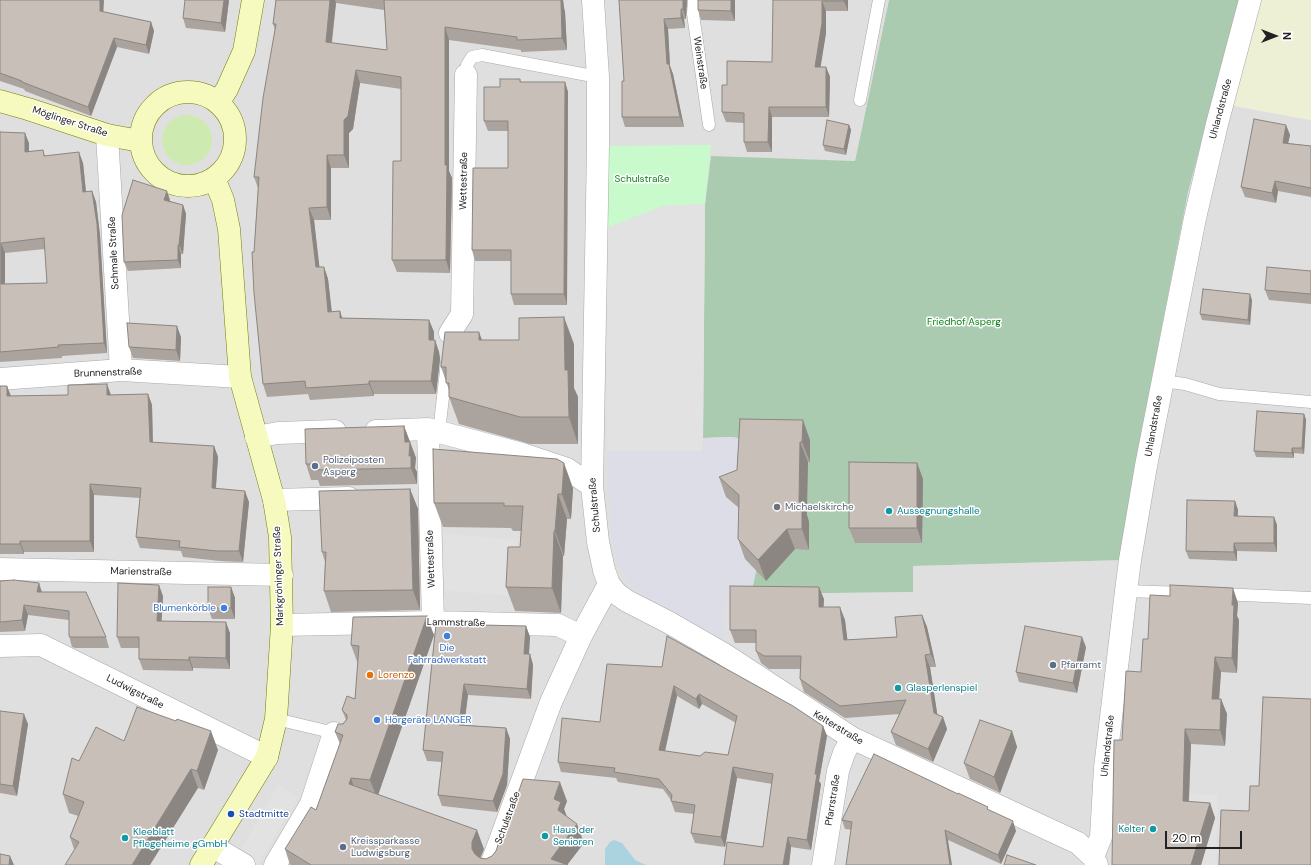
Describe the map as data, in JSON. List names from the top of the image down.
{
  "streets": {
    "main road": ["Möglinger Straße", "Markgröninger Straße"],
    "street": [
      "Uhlandstraße",
      "Wettestraße",
      "Schmale Straße",
      "Brunnenstraße",
      "Schulstraße",
      "Marienstraße",
      "Lammstraße",
      "Ludwigstraße",
      "Kelterstraße",
      "Pfarrstraße"
    ],
    "lane": ["Weinstraße"]
  },
  "crossings": [
    ["Uhlandstraße", "Kelterstraße"],
    ["Möglinger Straße", "Schmale Straße"],
    ["Möglinger Straße", "Markgröninger Straße"],
    ["Wettestraße", "Schulstraße"],
    ["Wettestraße", "Lammstraße"],
    ["Schmale Straße", "Brunnenstraße"],
    ["Brunnenstraße", "Markgröninger Straße"],
    ["Schulstraße", "Lammstraße"],
    ["Schulstraße", "Kelterstraße"],
    ["Marienstraße", "Markgröninger Straße"],
    ["Markgröninger Straße", "Lammstraße"],
    ["Markgröninger Straße", "Ludwigstraße"],
    ["Kelterstraße", "Pfarrstraße"]
  ],
  "parks": ["Schulstraße", "Friedhof Asperg"],
  "places": [
    "Polizeiposten Asperg",
    "Michaelskirche",
    "Aussegnungshalle",
    "Blumenkörble",
    "Die Fahrradwerkstatt",
    "Pfarramt",
    "Lorenzo",
    "Glasperlenspiel",
    "Hörgeräte LANGER",
    "Stadtmitte",
    "Kelter",
    "Haus der Senioren",
    "Kleeblatt Pflegeheime gGmbH",
    "Kreissparkasse Ludwigsburg"
  ],
  "scale_bar": "20 m",
  "north": "right"
}
